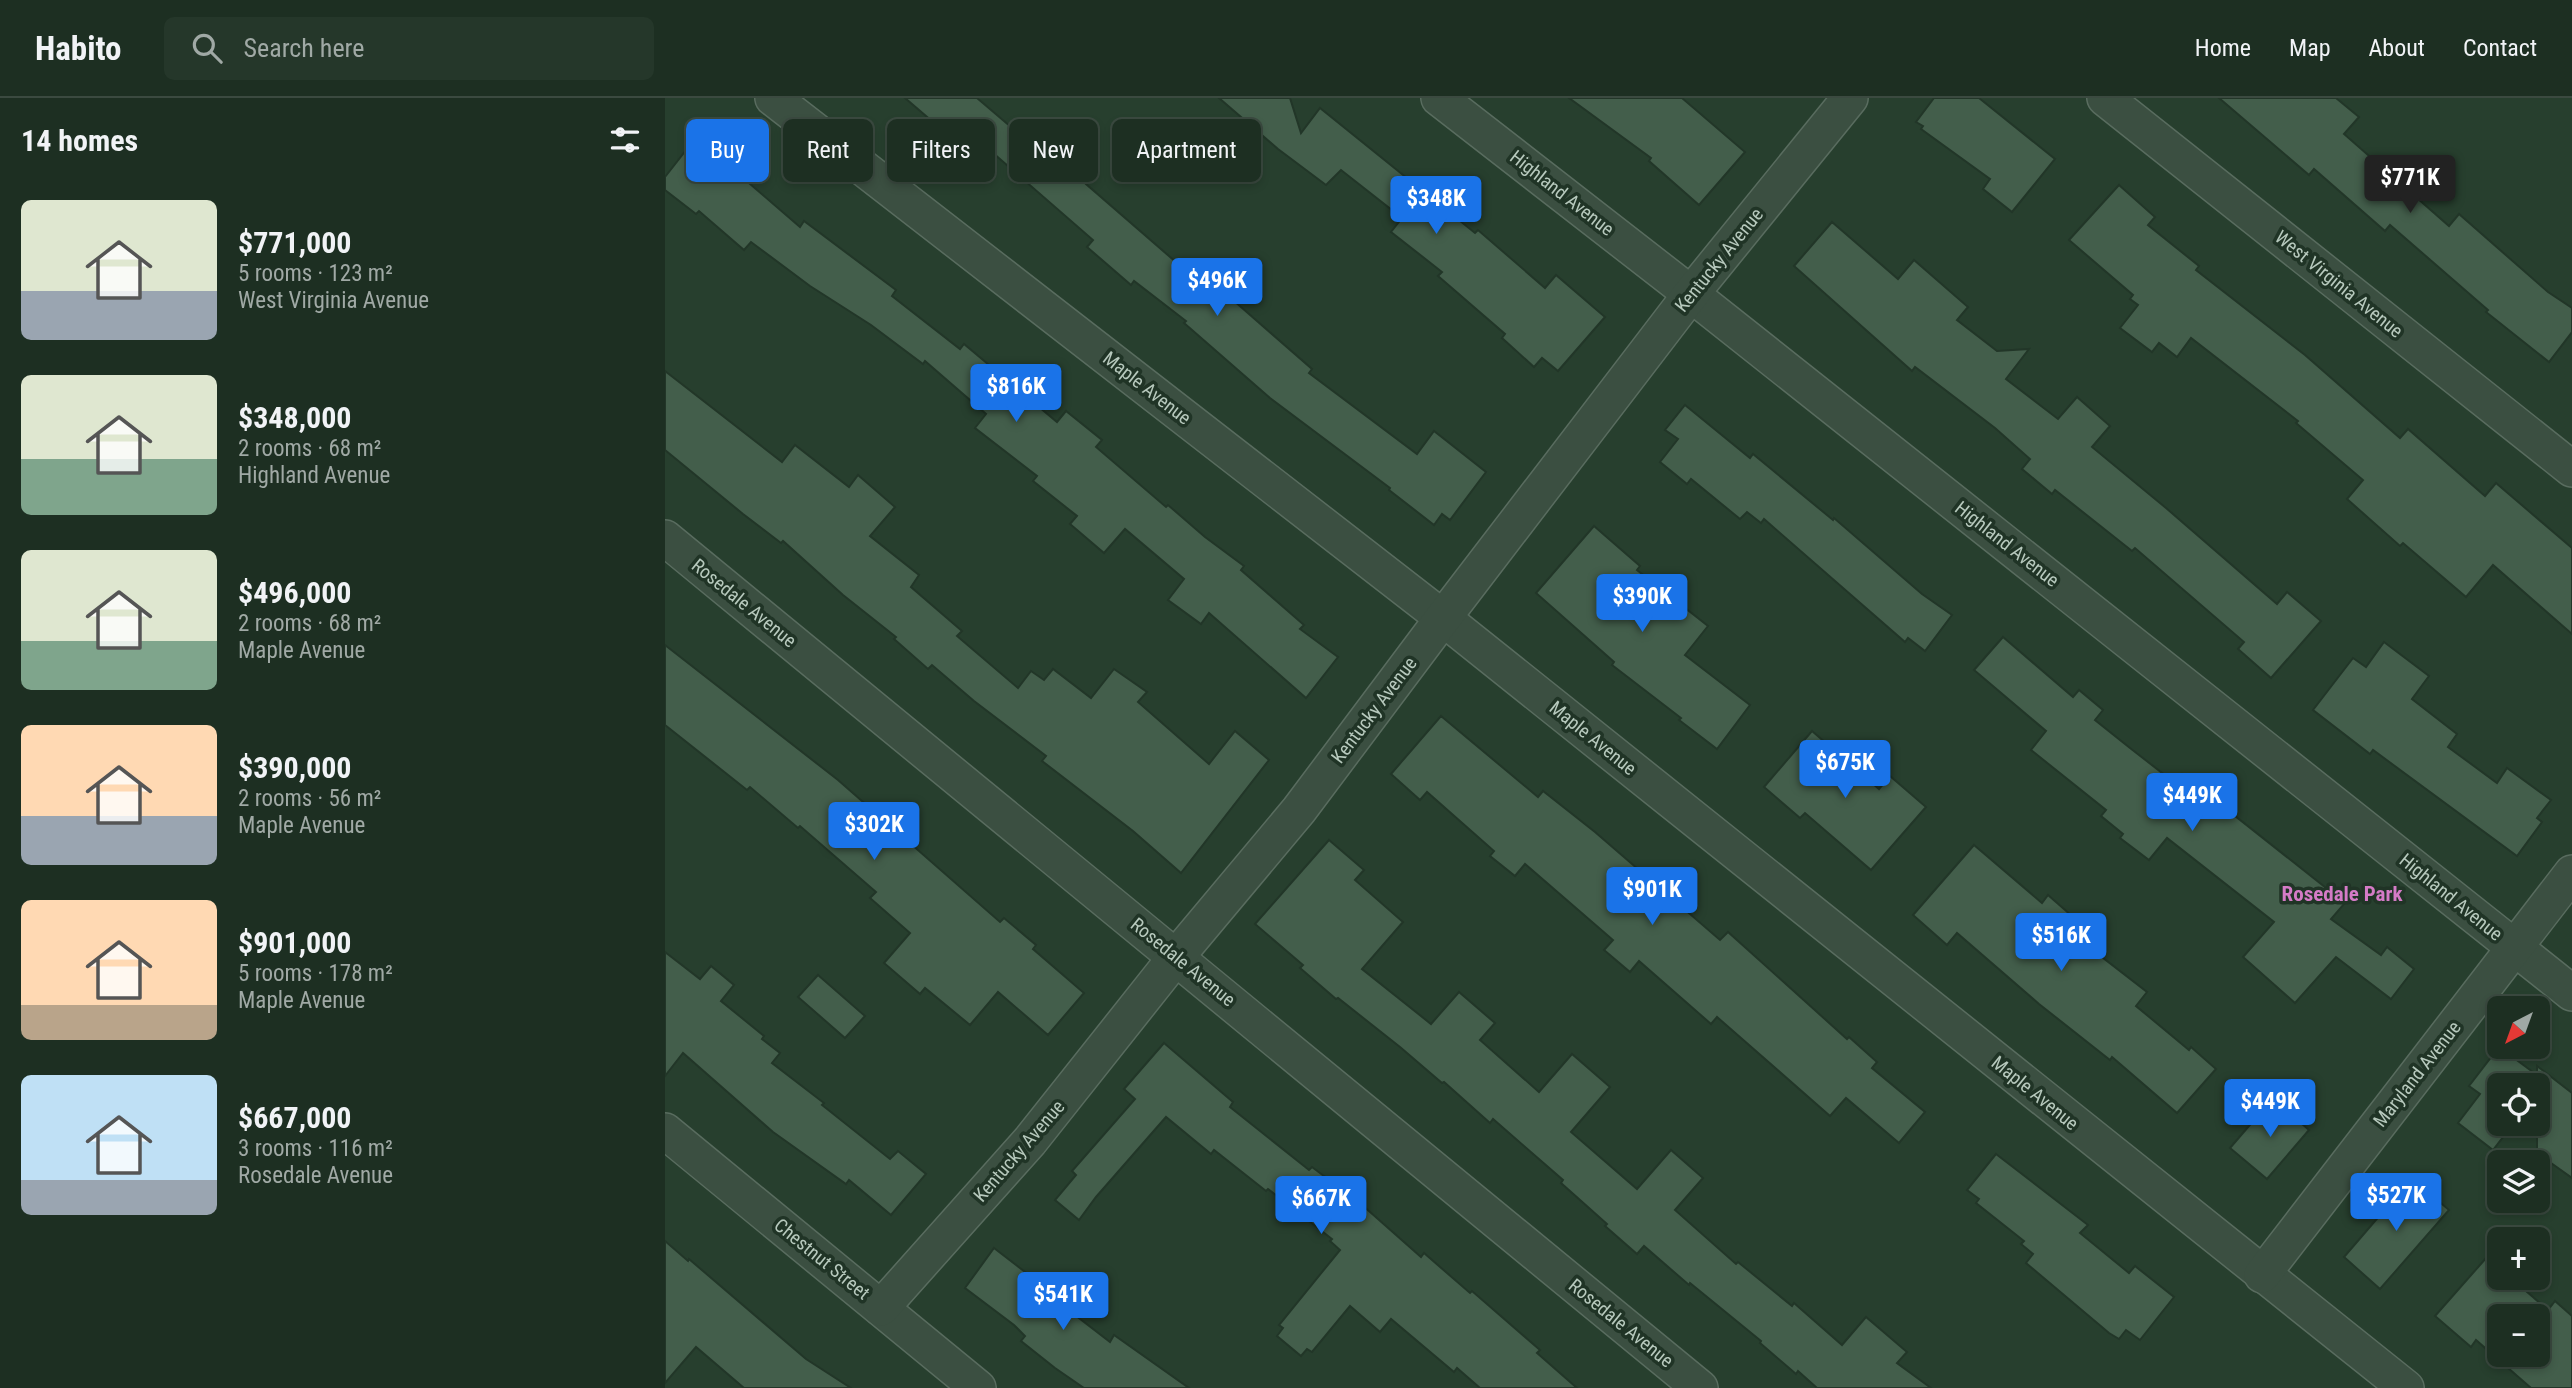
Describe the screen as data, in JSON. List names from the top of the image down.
{
  "streets": {
    "street": [
      "Highland Avenue",
      "Kentucky Avenue",
      "West Virginia Avenue",
      "Maple Avenue",
      "Rosedale Avenue",
      "Maryland Avenue",
      "Chestnut Street"
    ]
  },
  "crossings": [
    ["Highland Avenue", "Kentucky Avenue"],
    ["Highland Avenue", "Maryland Avenue"],
    ["Kentucky Avenue", "Maple Avenue"],
    ["Kentucky Avenue", "Rosedale Avenue"],
    ["Kentucky Avenue", "Chestnut Street"],
    ["Maple Avenue", "Maryland Avenue"]
  ],
  "districts": ["Rosedale Park"],
  "north": "bottom left",
  "page": {
    "header": "Habito",
    "search": "Search here",
    "nav": [
      "Home",
      "Map",
      "About",
      "Contact"
    ],
    "heading": "14 homes",
    "chip": [
      "Buy",
      "Rent",
      "Filters",
      "New",
      "Apartment"
    ],
    "price": [
      "$771K",
      "$348K",
      "$496K",
      "$816K",
      "$390K",
      "$675K",
      "$449K",
      "$302K",
      "$901K",
      "$516K",
      "$449K",
      "$527K",
      "$667K",
      "$541K"
    ],
    "list": [
      {
        "name": "$771,000",
        "note": "5 rooms · 123 m² · West Virginia Avenue"
      },
      {
        "name": "$348,000",
        "note": "2 rooms · 68 m² · Highland Avenue"
      },
      {
        "name": "$496,000",
        "note": "2 rooms · 68 m² · Maple Avenue"
      },
      {
        "name": "$390,000",
        "note": "2 rooms · 56 m² · Maple Avenue"
      },
      {
        "name": "$901,000",
        "note": "5 rooms · 178 m² · Maple Avenue"
      },
      {
        "name": "$667,000",
        "note": "3 rooms · 116 m² · Rosedale Avenue"
      }
    ],
    "map_buttons": ["+", "−"]
  }
}
